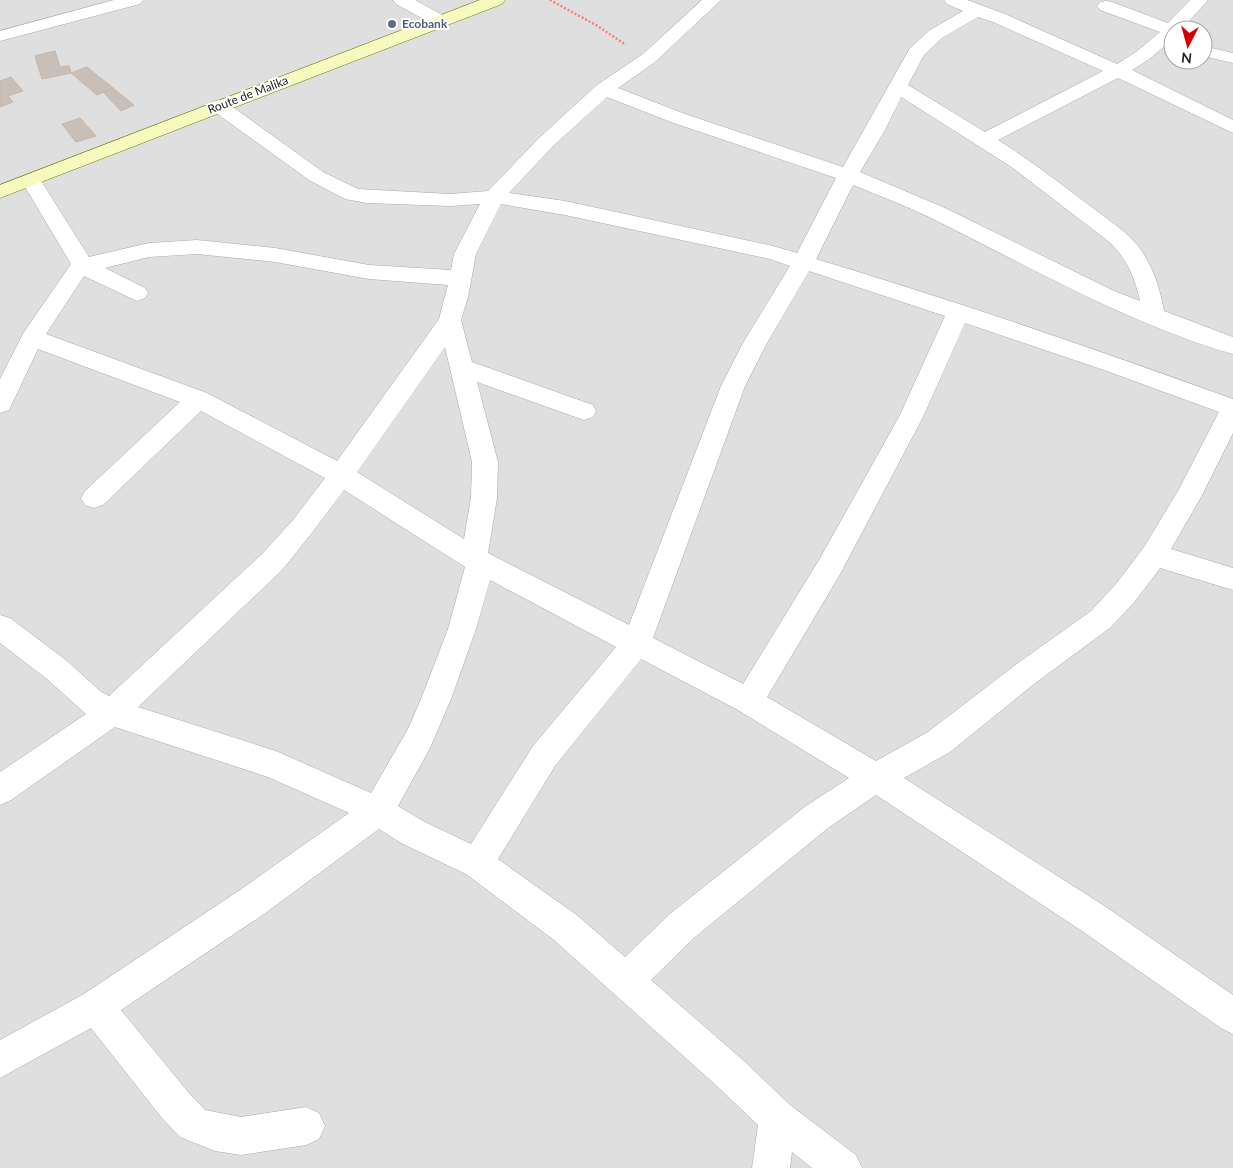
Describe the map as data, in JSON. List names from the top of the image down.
{
  "streets": {
    "main road": ["Route de Malika"]
  },
  "places": ["Ecobank"],
  "north": "bottom"
}
